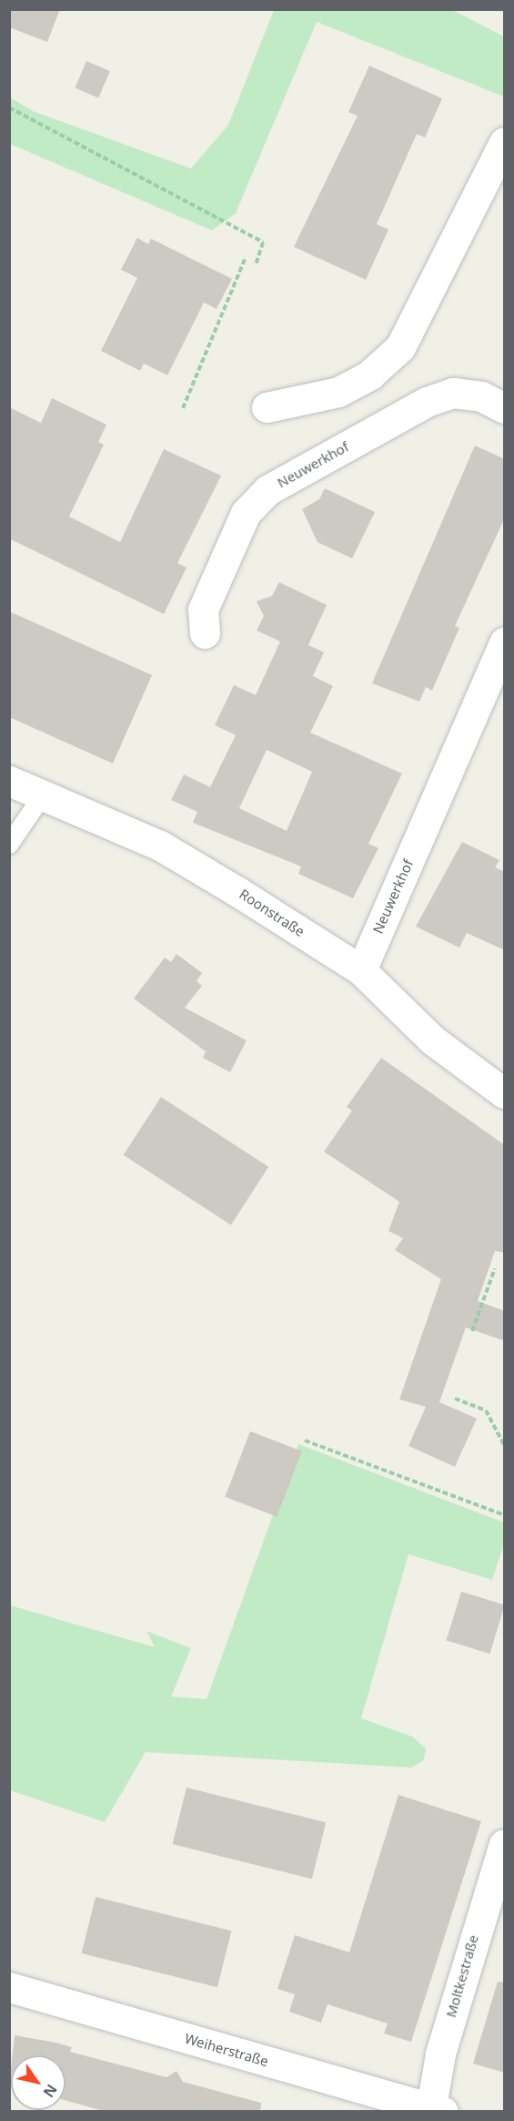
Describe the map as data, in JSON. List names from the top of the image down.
{
  "streets": {
    "street": [
      "Neuwerkhof",
      "Roonstraße",
      "Moltkestraße",
      "Weiherstraße"
    ]
  },
  "crossings": [
    ["Neuwerkhof", "Roonstraße"],
    ["Moltkestraße", "Weiherstraße"]
  ],
  "north": "bottom right"
}
